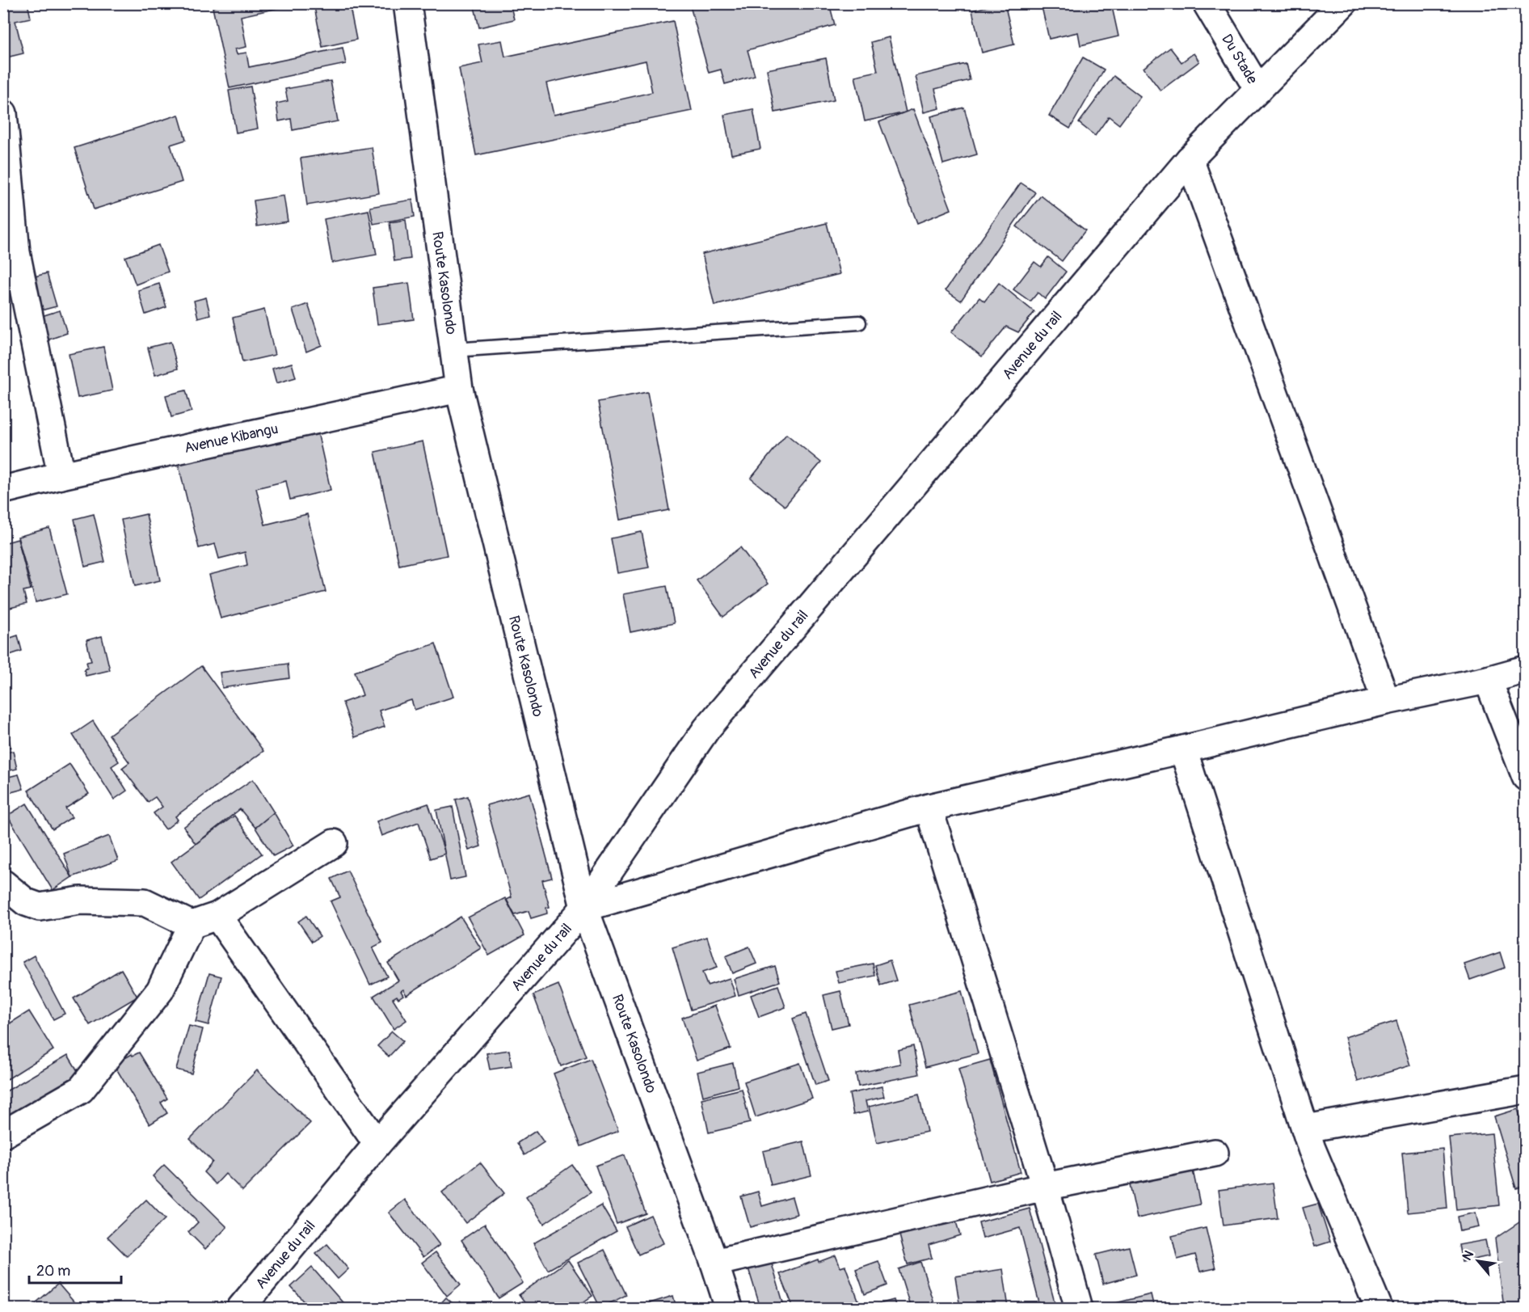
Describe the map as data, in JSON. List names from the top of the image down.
{
  "streets": {
    "street": [
      "Du Stade",
      "Route Kasolondo",
      "Avenue du rail",
      "Avenue Kibangu"
    ]
  },
  "crossings": [
    ["Du Stade", "Avenue du rail"],
    ["Route Kasolondo", "Avenue du rail"],
    ["Route Kasolondo", "Avenue Kibangu"]
  ],
  "scale_bar": "20 m",
  "north": "top left"
}
